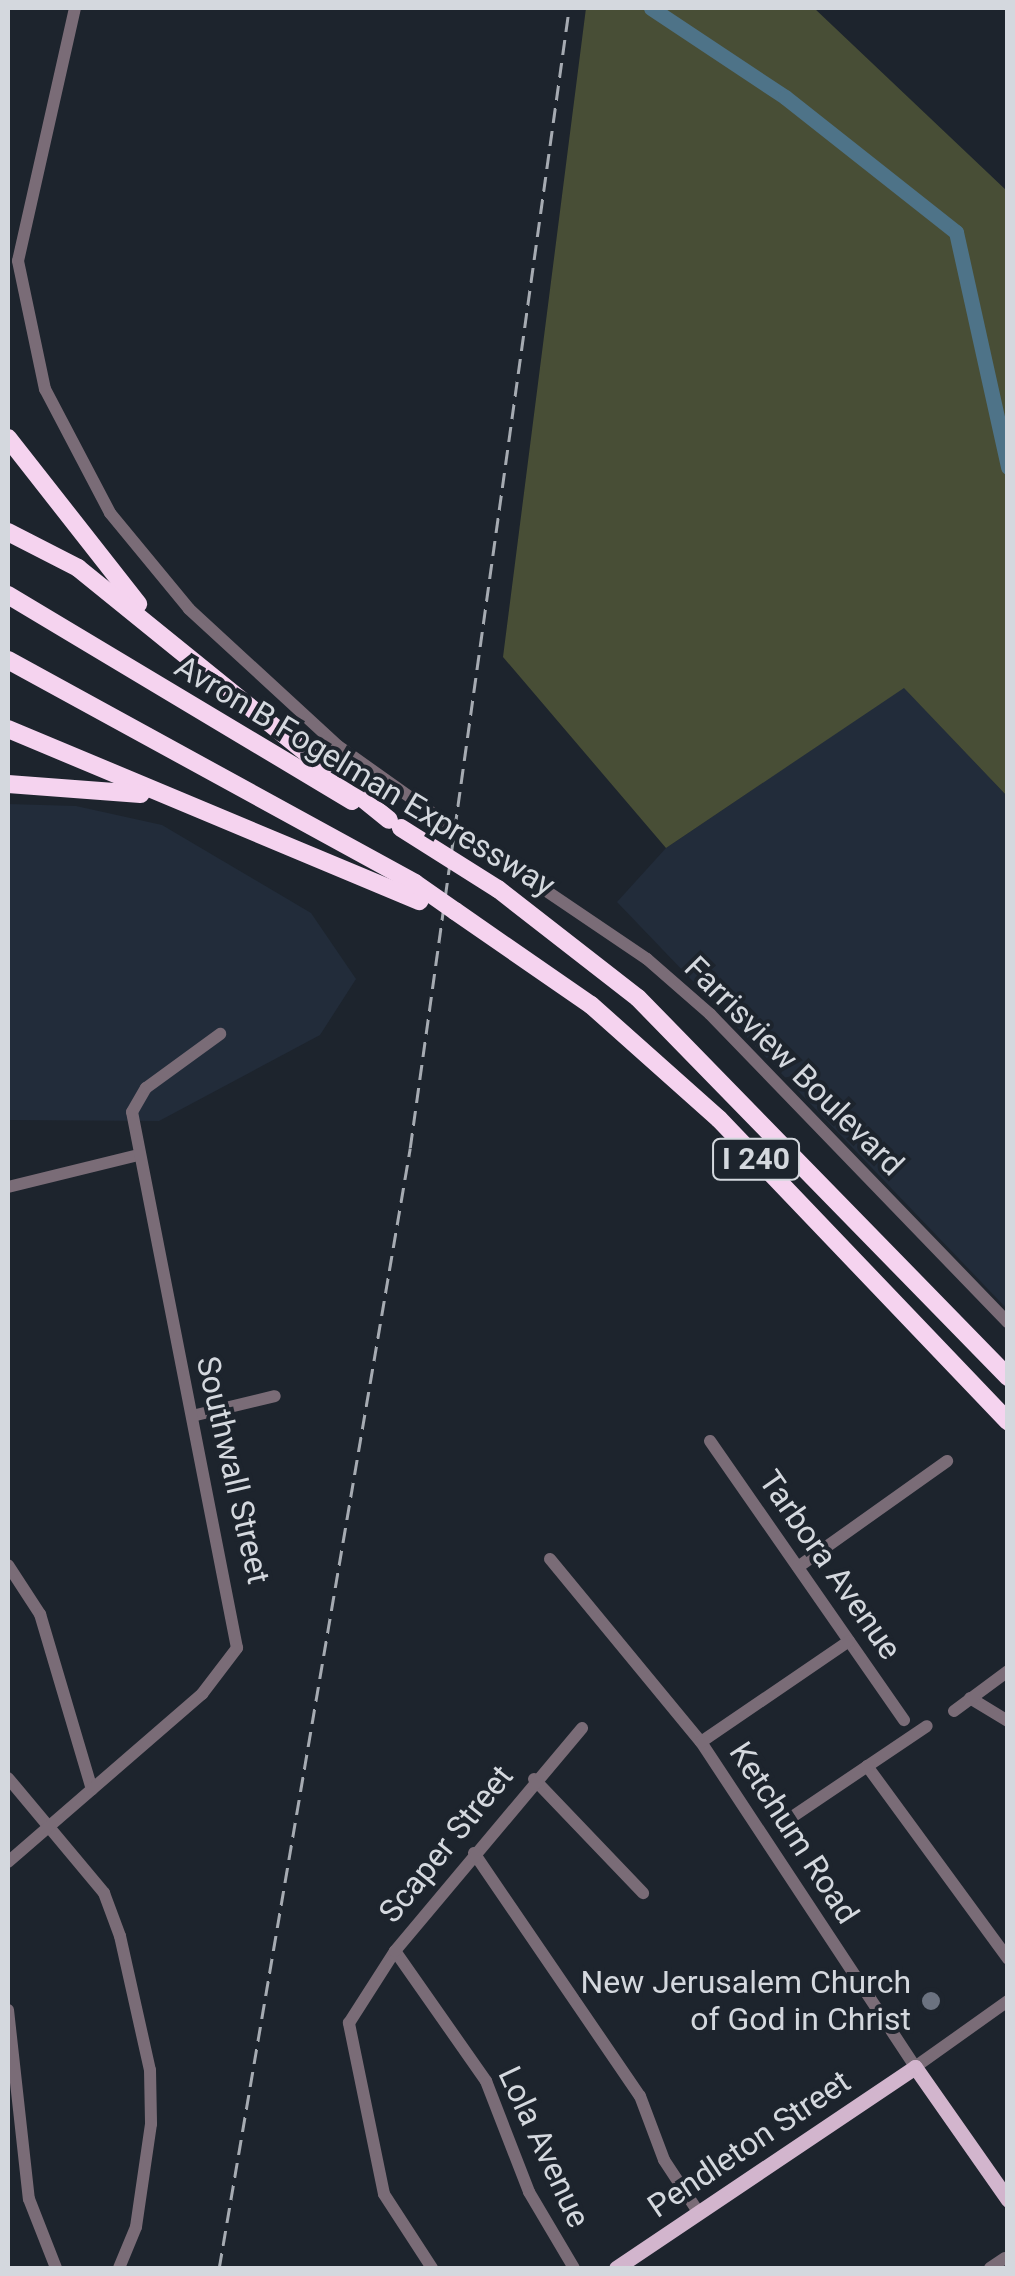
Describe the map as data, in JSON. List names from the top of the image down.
{
  "streets": {
    "highway": ["Avron B Fogelman Expressway", "I 240"],
    "main road": ["Ketchum Road", "Pendleton Street"],
    "street": [
      "Farrisview Boulevard",
      "Southwall Street",
      "Tarbora Avenue",
      "Scaper Street",
      "Lola Avenue"
    ]
  },
  "crossings": [
    ["Ketchum Road", "Pendleton Street"],
    ["Scaper Street", "Lola Avenue"]
  ],
  "places": ["New Jerusalem Church of God in Christ"]
}
